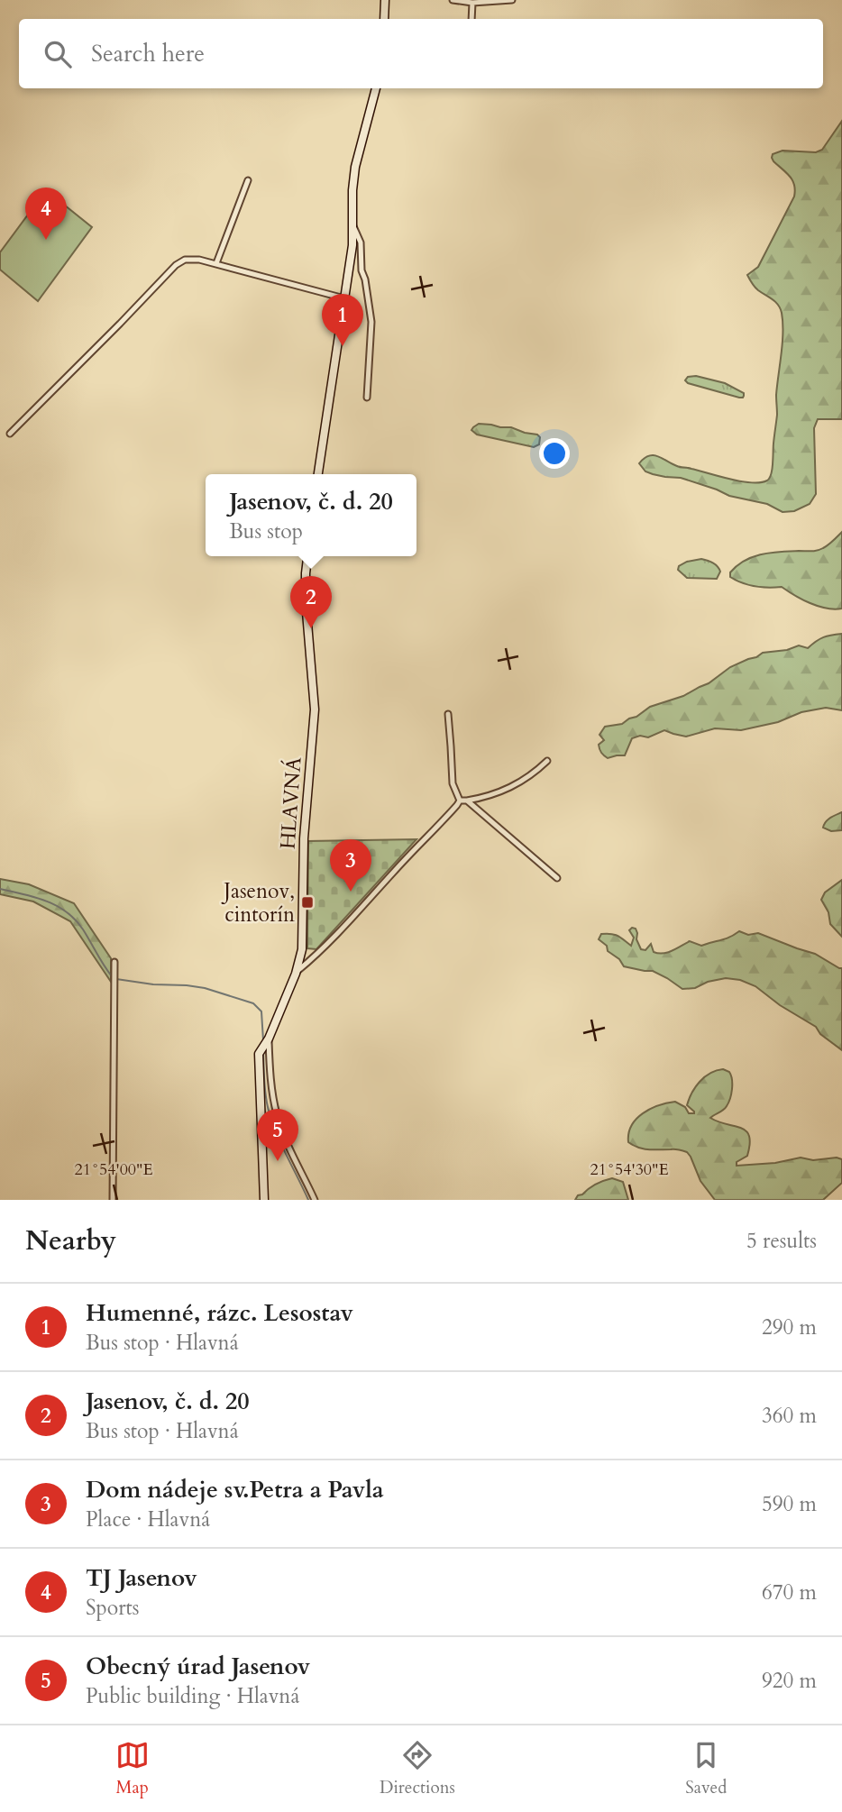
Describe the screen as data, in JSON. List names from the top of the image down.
{
  "streets": {
    "street": ["HLAVNÁ"]
  },
  "places": {
    "transit": ["Jasenov, cintorín"]
  },
  "page": {
    "search": "Search here",
    "pins": [
      "4",
      "1",
      "2",
      "3",
      "5"
    ],
    "popup": ["Jasenov, č. d. 20", "Bus stop"],
    "heading": ["Nearby", "5 results"],
    "list": [
      {
        "mark": "1",
        "name": "Humenné, rázc. Lesostav",
        "note": "Bus stop · Hlavná",
        "value": "290 m"
      },
      {
        "mark": "2",
        "name": "Jasenov, č. d. 20",
        "note": "Bus stop · Hlavná",
        "value": "360 m"
      },
      {
        "mark": "3",
        "name": "Dom nádeje sv.Petra a Pavla",
        "note": "Place · Hlavná",
        "value": "590 m"
      },
      {
        "mark": "4",
        "name": "TJ Jasenov",
        "note": "Sports",
        "value": "670 m"
      },
      {
        "mark": "5",
        "name": "Obecný úrad Jasenov",
        "note": "Public building · Hlavná",
        "value": "920 m"
      }
    ],
    "nav": ["Map", "Directions", "Saved"]
  },
  "coordinates": ["21°54'00\"E", "21°54'30\"E"]
}
